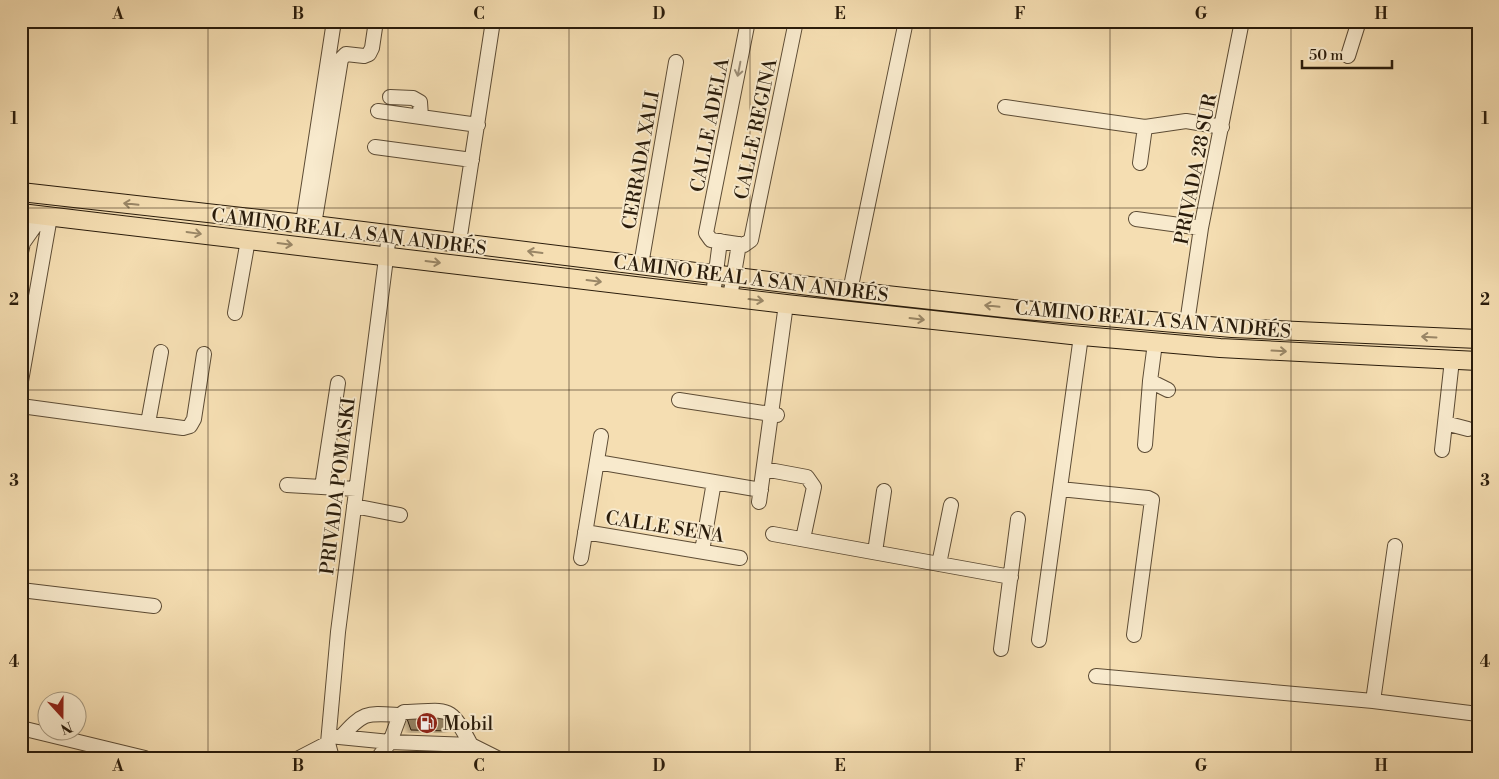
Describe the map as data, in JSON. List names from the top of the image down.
{
  "streets": {
    "main road": ["CAMINO REAL A SAN ANDRÉS"],
    "street": [
      "CALLE ADELA",
      "CALLE REGINA",
      "CERRADA XALI",
      "PRIVADA 28 SUR",
      "PRIVADA POMASKI",
      "CALLE SENA"
    ]
  },
  "crossings": [
    ["CALLE ADELA", "CAMINO REAL A SAN ANDRÉS"],
    ["CALLE REGINA", "CAMINO REAL A SAN ANDRÉS"],
    ["CERRADA XALI", "CAMINO REAL A SAN ANDRÉS"],
    ["PRIVADA 28 SUR", "CAMINO REAL A SAN ANDRÉS"],
    ["CAMINO REAL A SAN ANDRÉS", "PRIVADA POMASKI"]
  ],
  "one_way": ["CALLE ADELA"],
  "places": {
    "fuel station": ["Mobil"]
  },
  "scale_bar": "50 m",
  "north": "bottom",
  "grid": {
    "columns": [
      "A",
      "B",
      "C",
      "D",
      "E",
      "F",
      "G",
      "H"
    ],
    "rows": [
      "1",
      "2",
      "3",
      "4"
    ]
  }
}
